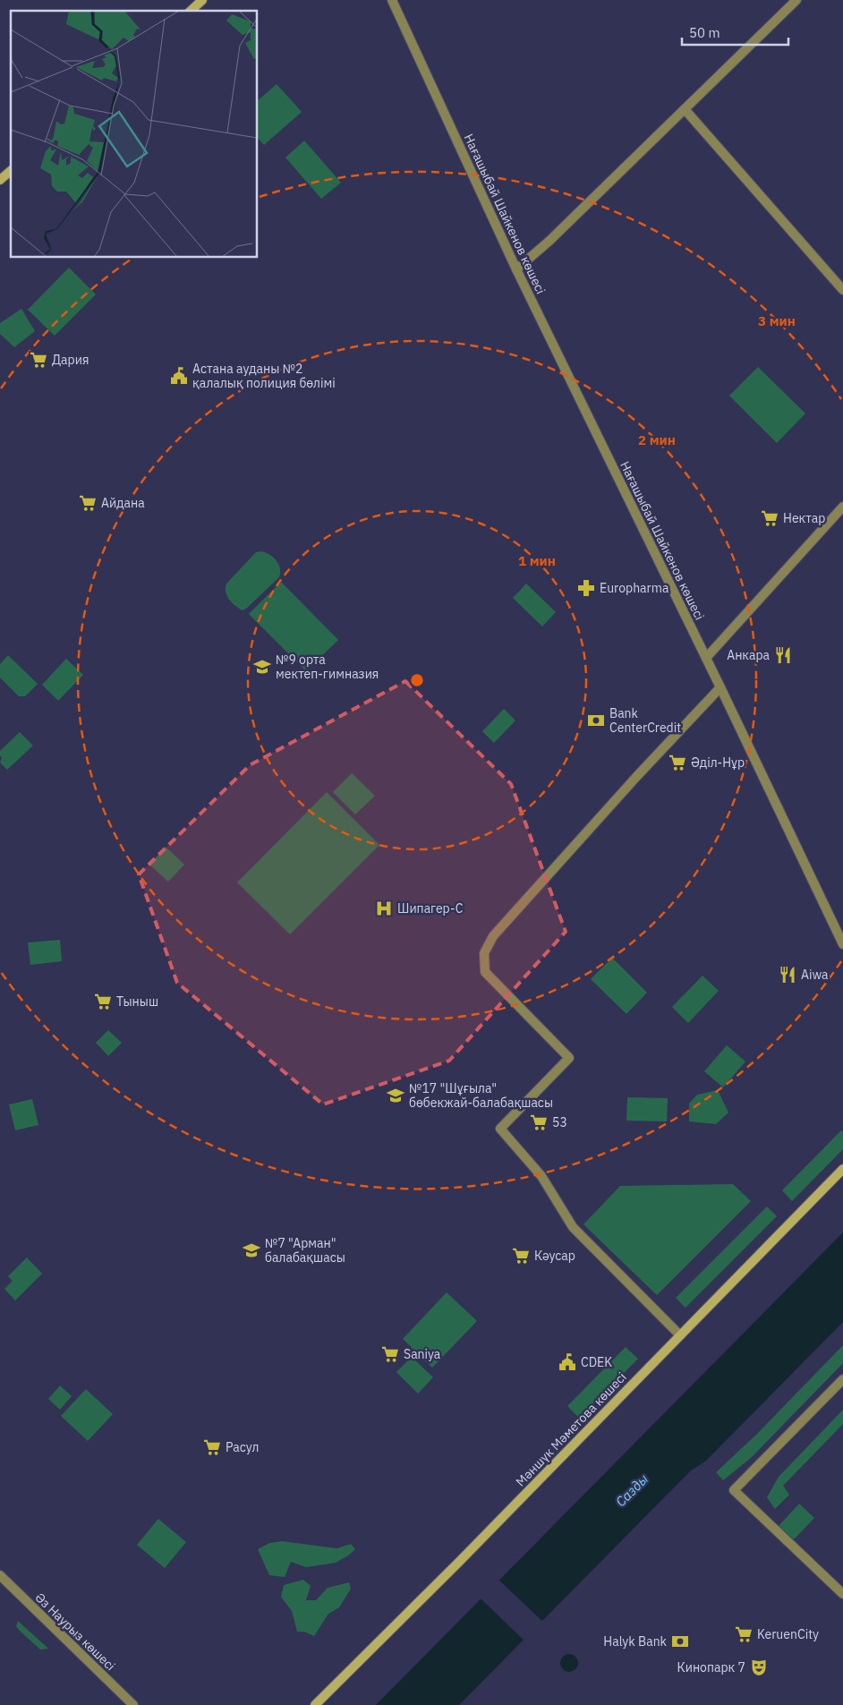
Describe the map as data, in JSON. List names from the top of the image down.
{
  "streets": {
    "main road": ["Мәншүк Мәметова көшесі"],
    "street": ["Нағашыбай Шайкенов көшесі", "Әз Наурыз көшесі"]
  },
  "water": ["Сазды"],
  "places": {
    "supermarket": [
      "Дария",
      "Айдана",
      "Нектар",
      "Әділ-Нұр",
      "Тыныш",
      "53",
      "Кәусар",
      "Saniya",
      "Расул",
      "KeruenCity"
    ],
    "public building": ["Астана ауданы №2 қалалық полиция бөлімі", "CDEK"],
    "pharmacy": ["Europharma"],
    "restaurant": ["Анкара", "Aiwa"],
    "school or university": ["№9 орта мектеп-гимназия", "№17 \"Шұғыла\" бөбекжай-балабақшасы", "№7 \"Арман\" балабақшасы"],
    "bank": ["Bank CenterCredit", "Halyk Bank"],
    "hospital": ["Шипагер-С"],
    "theatre": ["Кинопарк 7"]
  },
  "scale_bar": "50 m",
  "rings": ["3 мин", "2 мин", "1 мин"]
}
